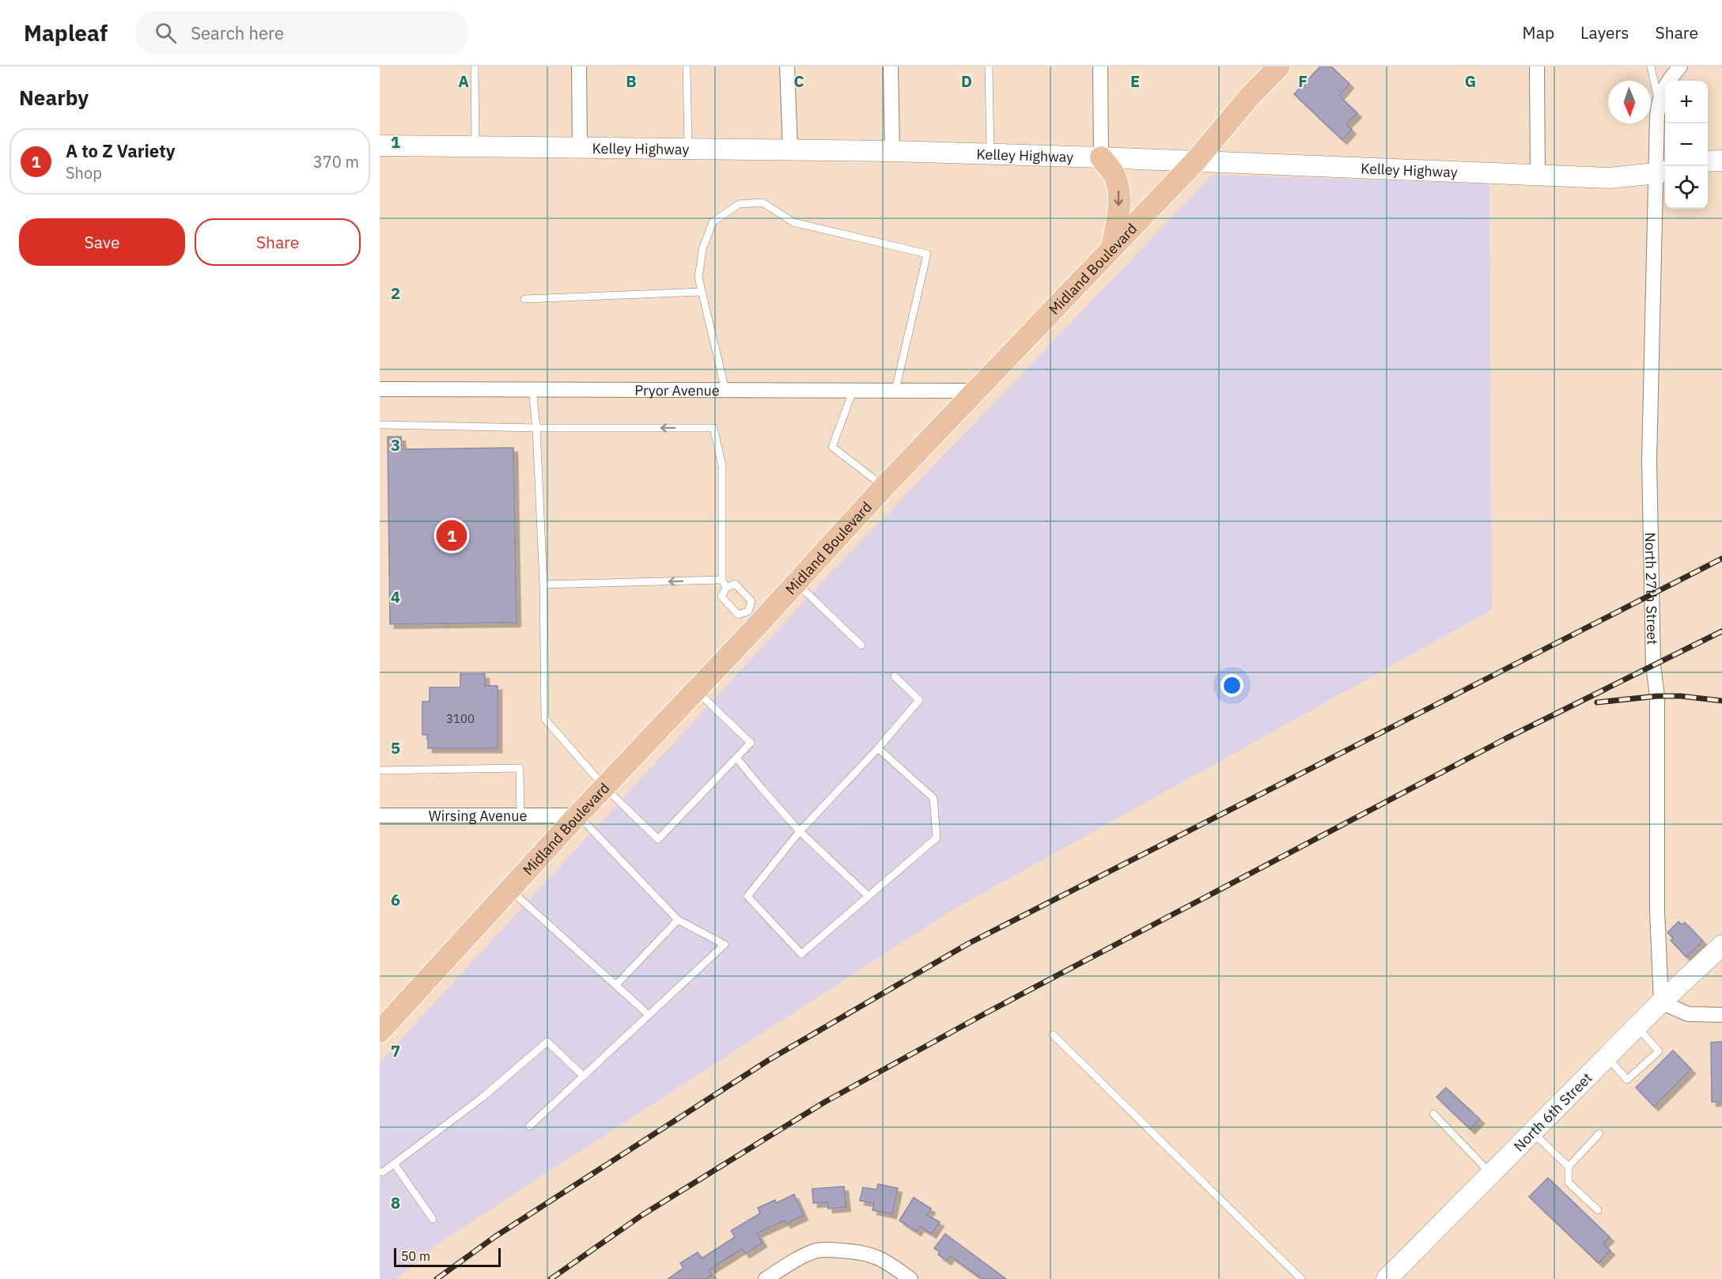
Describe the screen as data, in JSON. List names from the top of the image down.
{
  "streets": {
    "main road": ["Midland Boulevard"],
    "street": [
      "Kelley Highway",
      "Pryor Avenue",
      "North 27th Street",
      "Wirsing Avenue",
      "North 6th Street"
    ]
  },
  "crossings": [
    ["Kelley Highway", "Midland Boulevard"],
    ["Kelley Highway", "North 27th Street"],
    ["Midland Boulevard", "Pryor Avenue"],
    ["Midland Boulevard", "Wirsing Avenue"],
    ["North 27th Street", "North 6th Street"]
  ],
  "house_numbers": ["3100"],
  "scale_bar": "50 m",
  "north": "bottom",
  "page": {
    "header": "Mapleaf",
    "search": "Search here",
    "nav": ["Map", "Layers", "Share"],
    "heading": "Nearby",
    "map_buttons": ["+", "−"],
    "list": [
      {
        "mark": "1",
        "name": "A to Z Variety",
        "note": "Shop",
        "value": "370 m"
      }
    ],
    "buttons": ["Save", "Share"],
    "pins": "1",
    "scale": "50 m"
  },
  "grid": {
    "columns": [
      "A",
      "B",
      "C",
      "D",
      "E",
      "F",
      "G"
    ],
    "rows": [
      "1",
      "2",
      "3",
      "4",
      "5",
      "6",
      "7",
      "8"
    ]
  }
}
